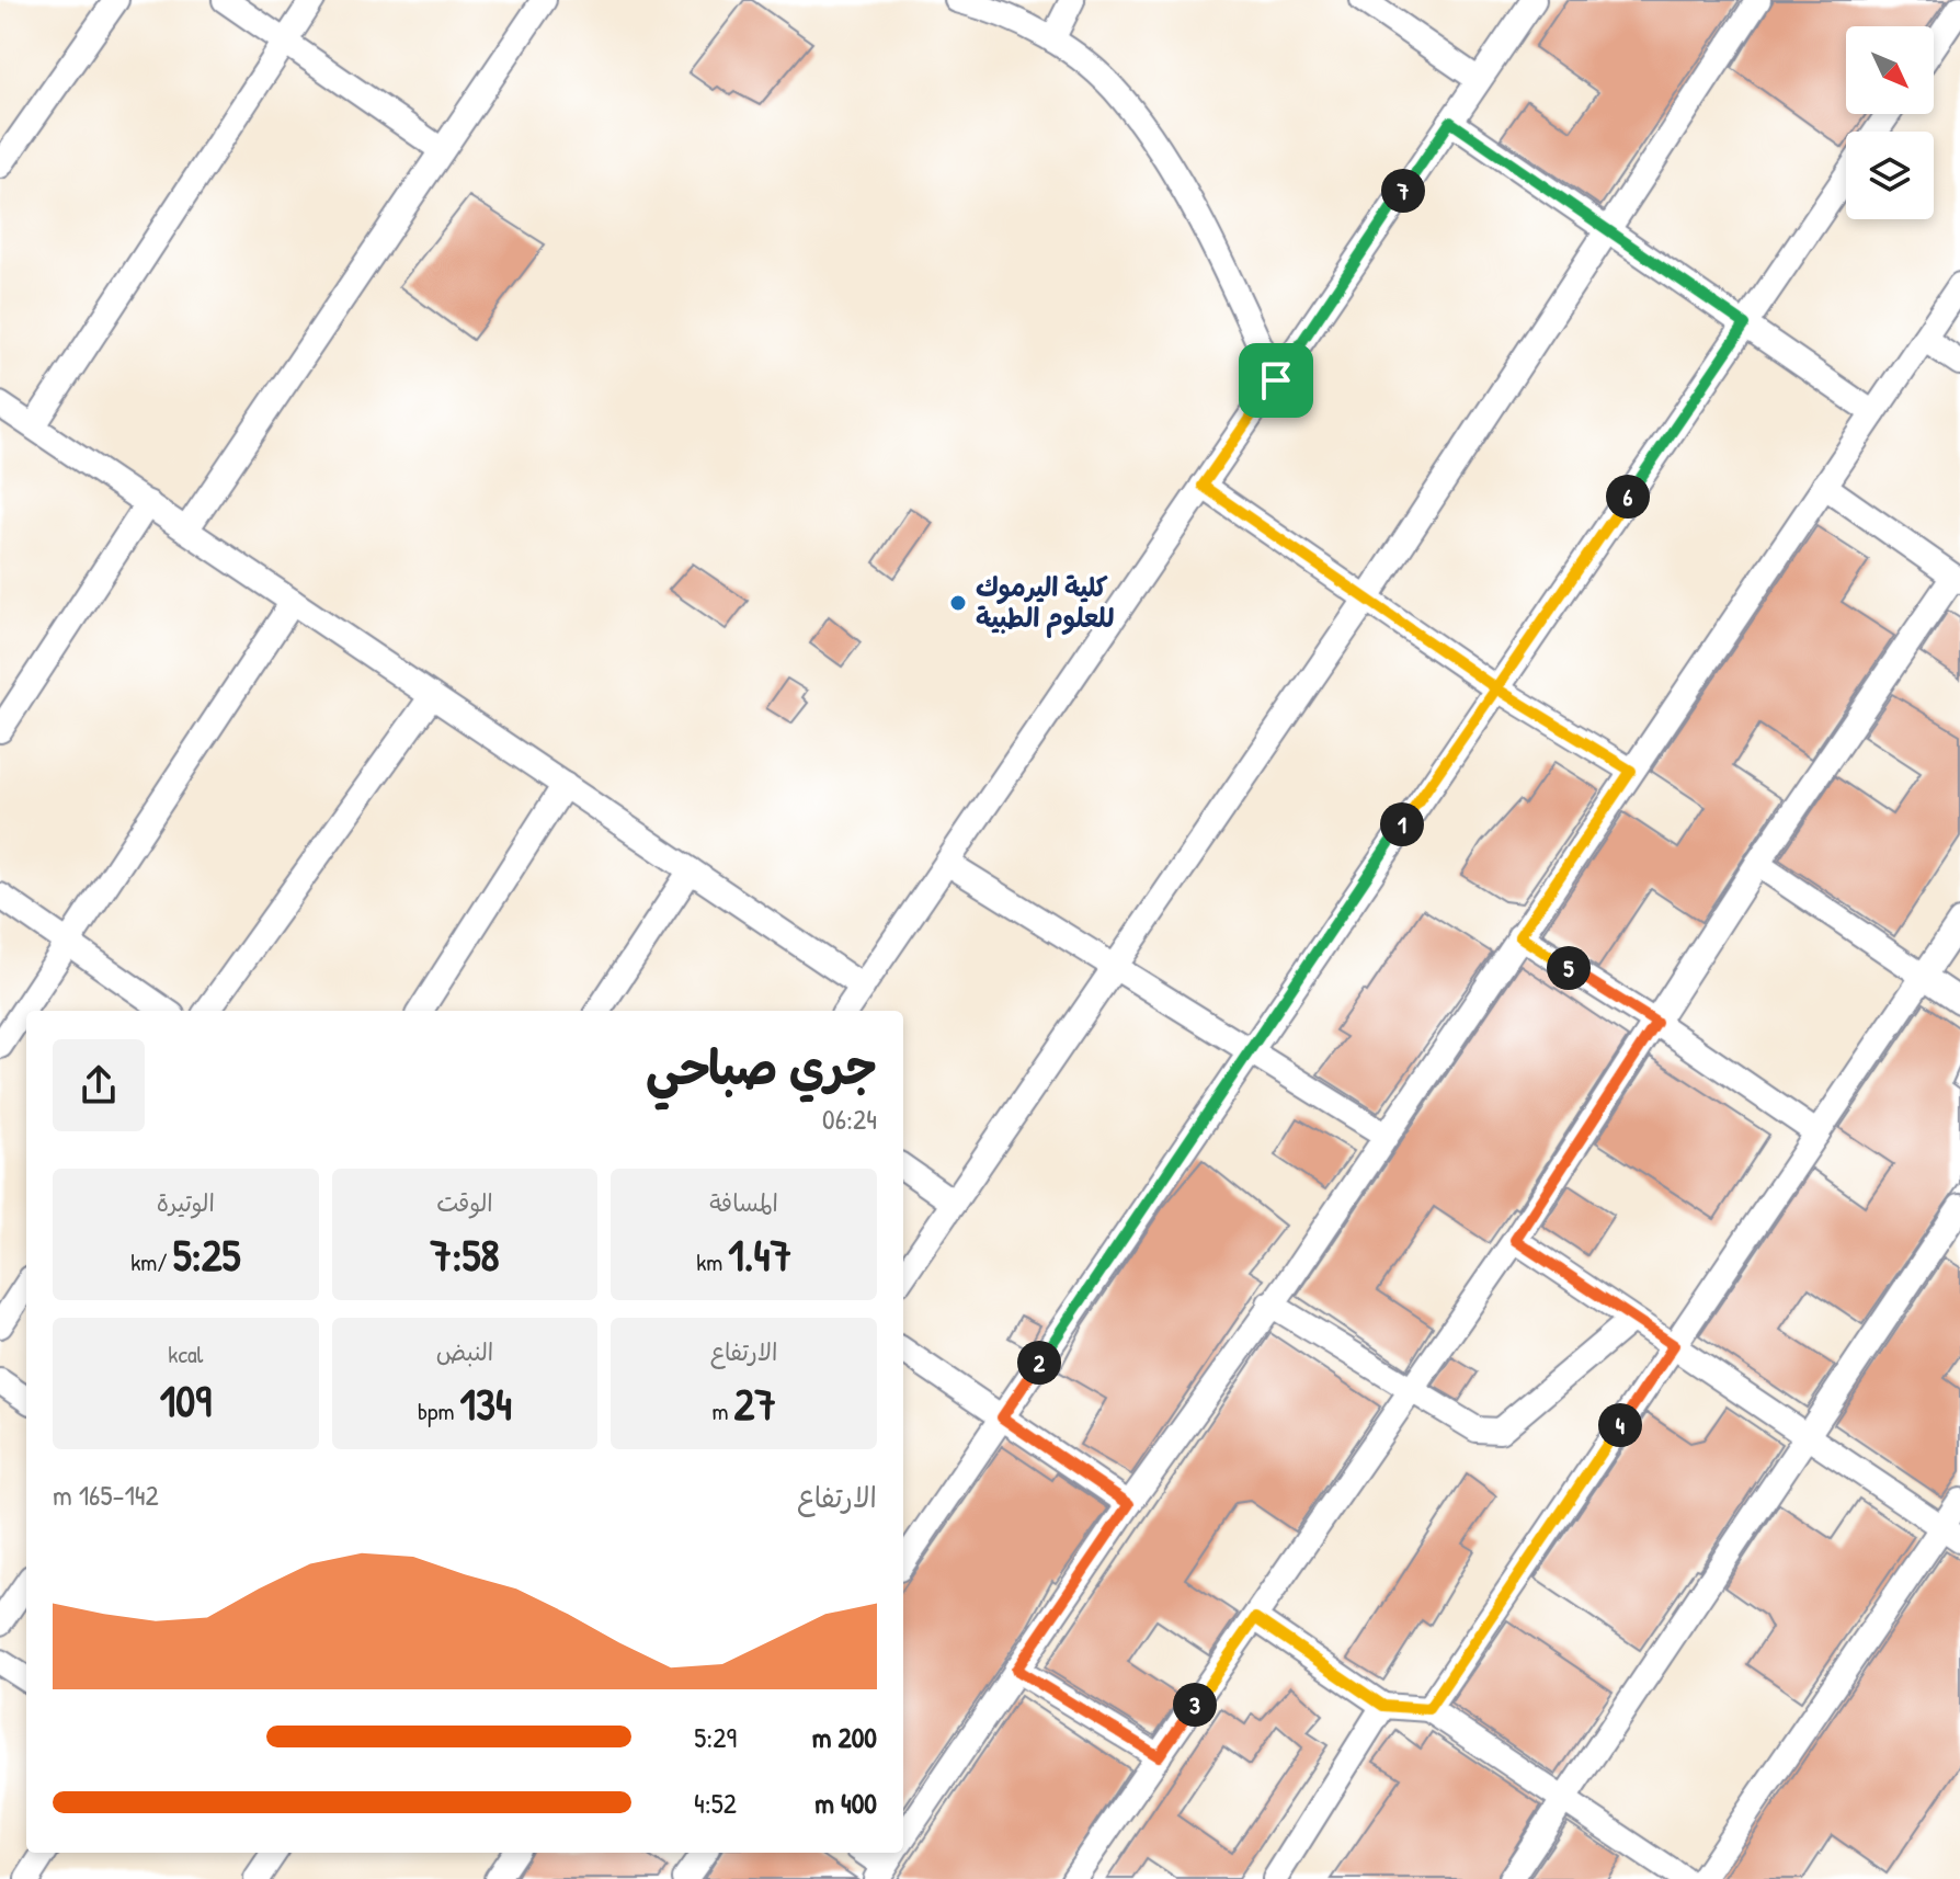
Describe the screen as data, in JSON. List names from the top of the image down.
{
  "places": ["كلية اليرموك للعلوم الطبية"],
  "north": "bottom right",
  "page": {
    "pins": [
      "7",
      "6",
      "1",
      "5",
      "2",
      "4",
      "3"
    ],
    "heading": ["جري صباحي", "06:24"],
    "stats": [
      ["المسافة", "1.47 km"],
      ["الوقت", "7:58"],
      ["الوتيرة", "5:25 /km"],
      ["الارتفاع", "27 m"],
      ["النبض", "134 bpm"],
      ["kcal", "109"]
    ],
    "chart": ["الارتفاع", "142–165 m"],
    "list": [
      {
        "name": "200 m",
        "note": "5:29"
      },
      {
        "name": "400 m",
        "note": "4:52"
      }
    ]
  }
}
